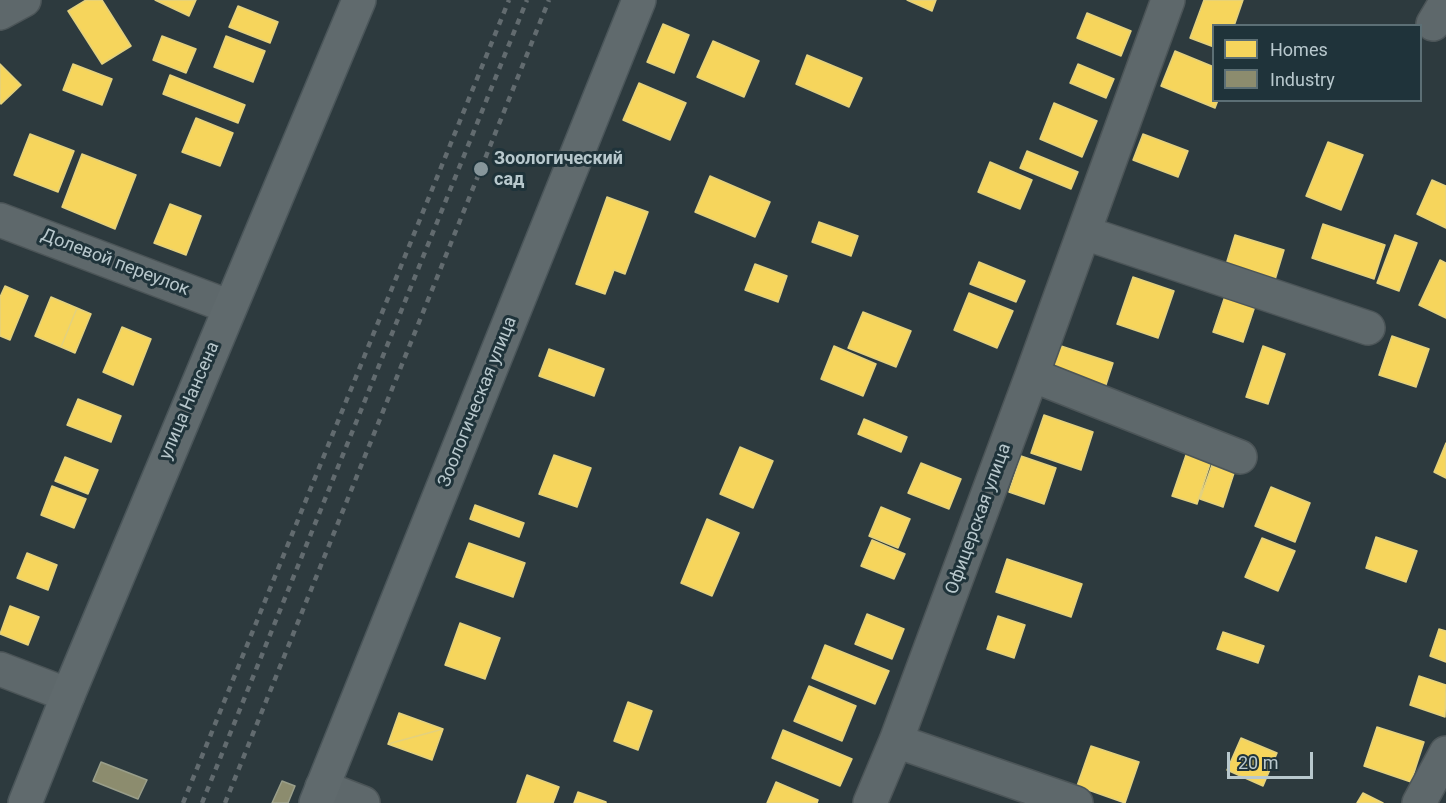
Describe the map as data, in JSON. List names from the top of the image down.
{
  "streets": {
    "main road": ["улица Нансена", "Зоологическая улица"],
    "street": ["Долевой переулок", "Офицерская улица"]
  },
  "crossings": [
    ["Долевой переулок", "улица Нансена"]
  ],
  "places": ["Зоологический сад"],
  "legend": ["Homes", "Industry"],
  "scale_bar": "20 m"
}
